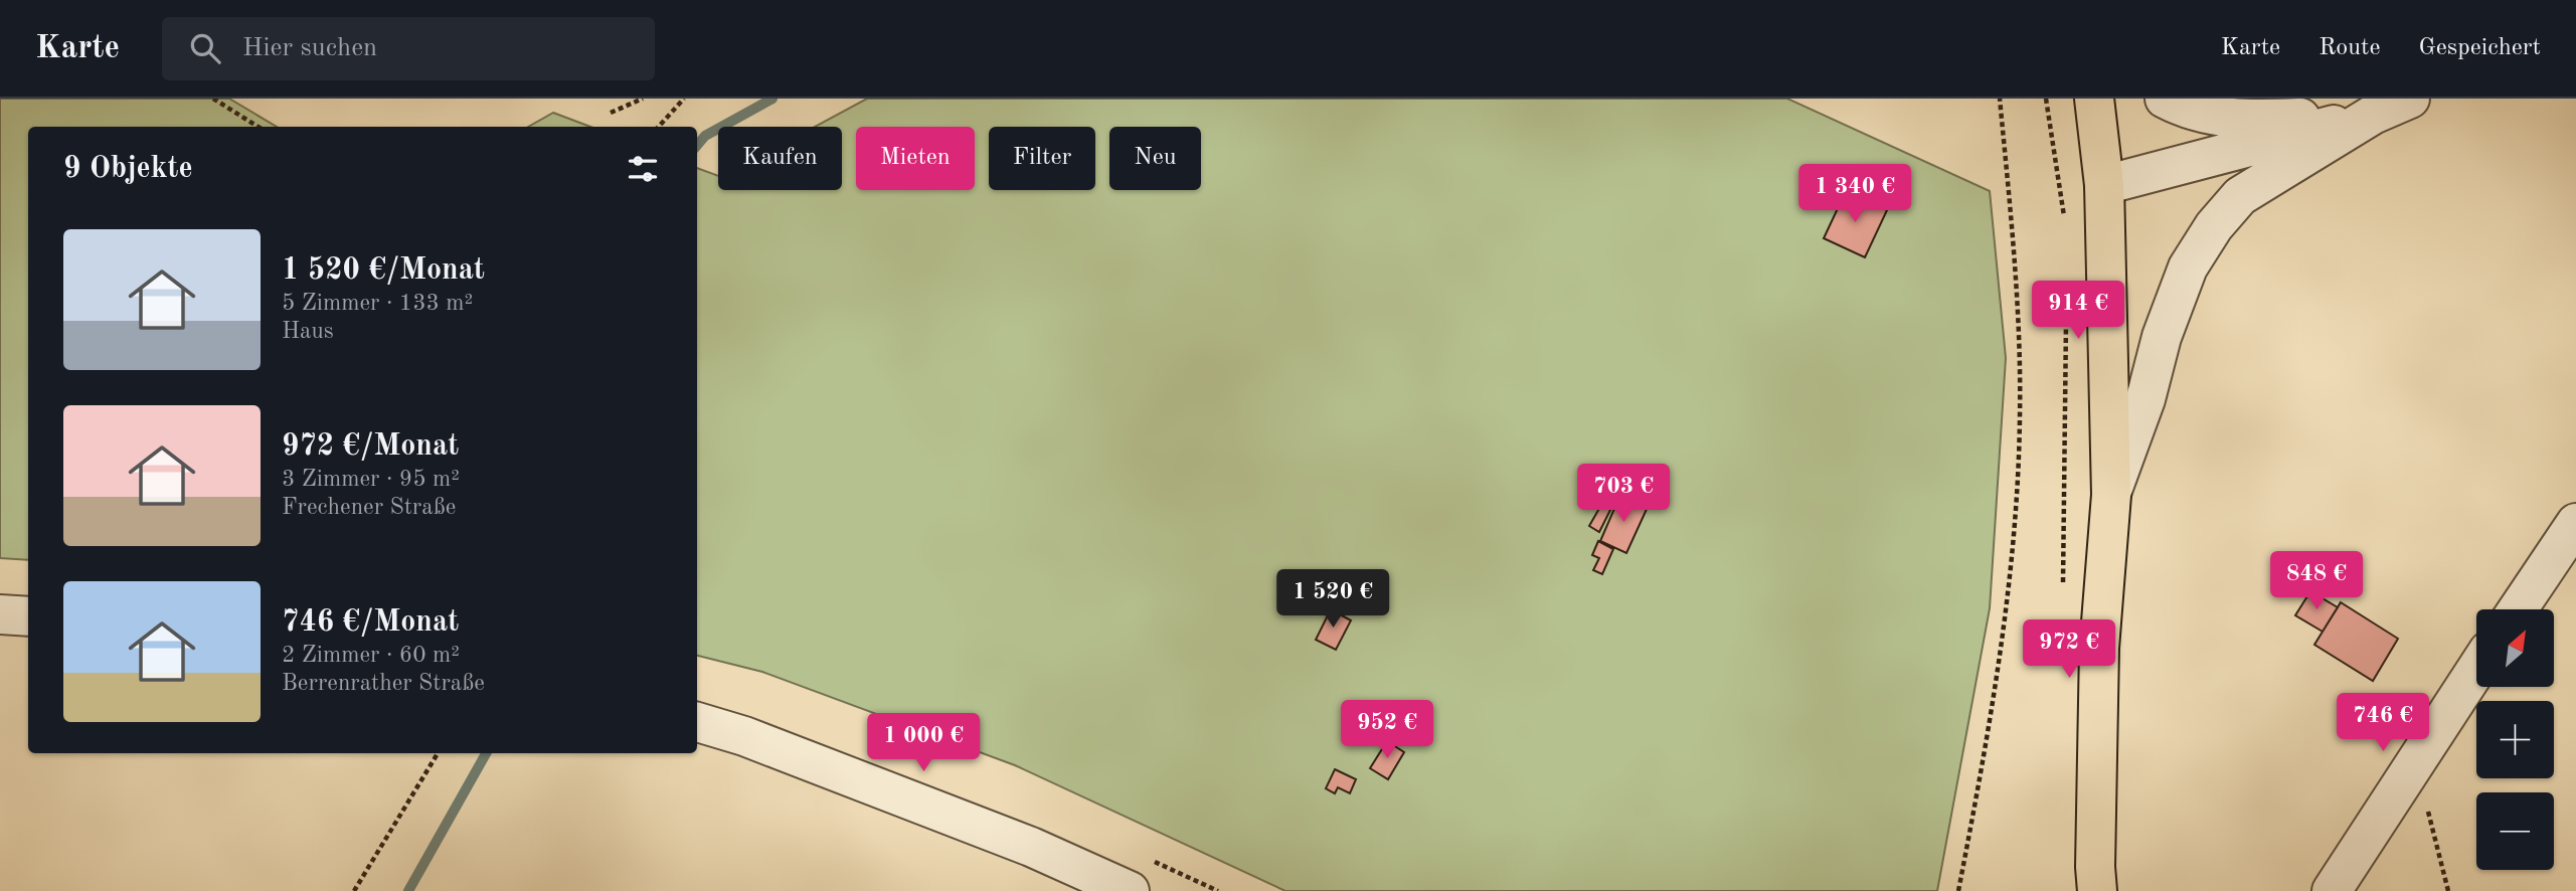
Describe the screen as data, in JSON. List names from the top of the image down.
{
  "north": "top right",
  "page": {
    "header": "Karte",
    "search": "Hier suchen",
    "nav": ["Karte", "Route", "Gespeichert"],
    "chip": [
      "Kaufen",
      "Mieten",
      "Filter",
      "Neu"
    ],
    "heading": "9 Objekte",
    "price": [
      "1 340 €",
      "914 €",
      "703 €",
      "848 €",
      "1 520 €",
      "972 €",
      "746 €",
      "952 €",
      "1 000 €"
    ],
    "list": [
      {
        "name": "1 520 €/Monat",
        "note": "5 Zimmer · 133 m² · Haus"
      },
      {
        "name": "972 €/Monat",
        "note": "3 Zimmer · 95 m² · Frechener Straße"
      },
      {
        "name": "746 €/Monat",
        "note": "2 Zimmer · 60 m² · Berrenrather Straße"
      }
    ],
    "map_buttons": ["+", "−"]
  }
}
